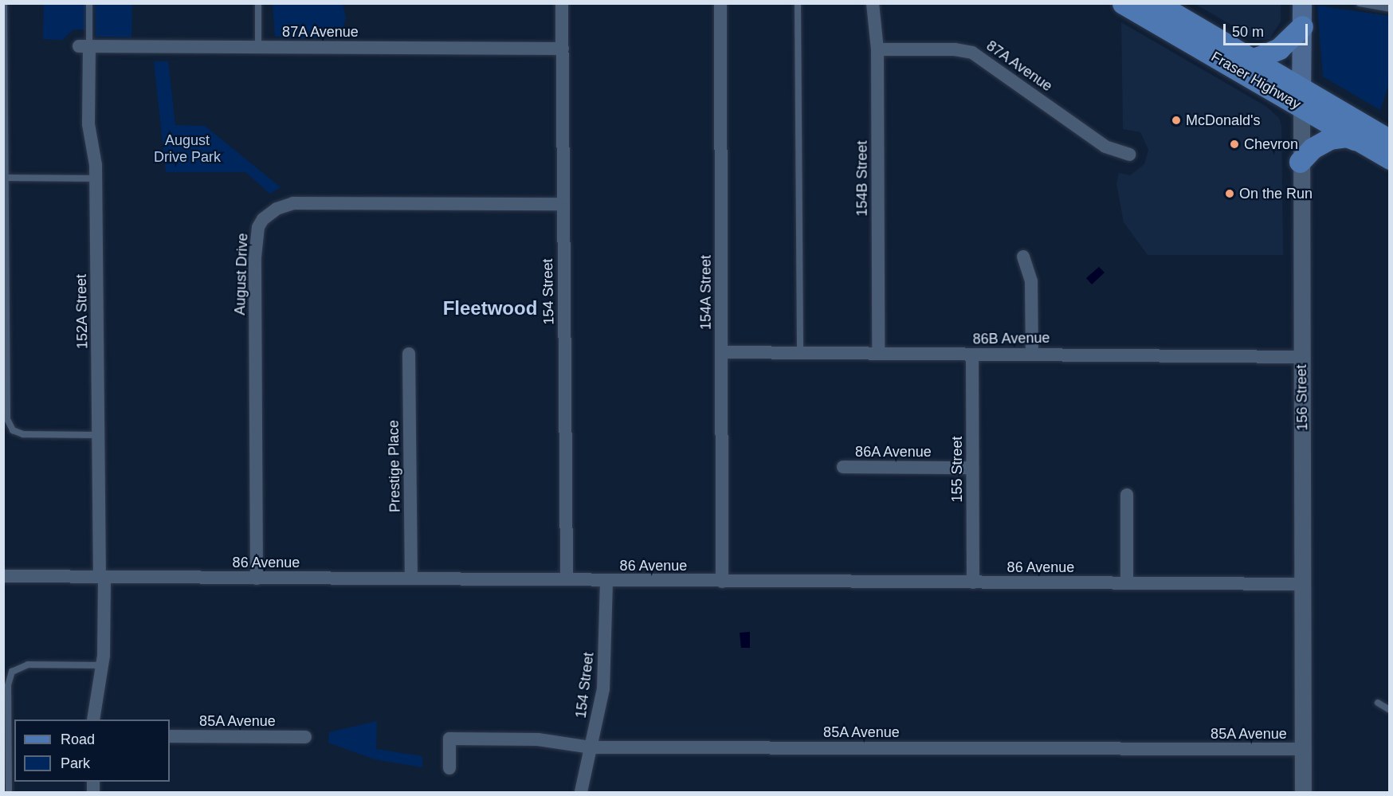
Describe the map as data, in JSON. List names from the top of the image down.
{
  "streets": {
    "main road": ["Fraser Highway", "156 Street"],
    "street": [
      "87A Avenue",
      "154B Street",
      "August Drive",
      "154 Street",
      "154A Street",
      "152A Street",
      "86B Avenue",
      "86A Avenue",
      "Prestige Place",
      "155 Street",
      "86 Avenue",
      "85A Avenue"
    ]
  },
  "crossings": [
    ["87A Avenue", "154B Street"],
    ["87A Avenue", "154 Street"],
    ["87A Avenue", "152A Street"],
    ["Fraser Highway", "156 Street"],
    ["154B Street", "86B Avenue"],
    ["August Drive", "154 Street"],
    ["August Drive", "86 Avenue"],
    ["154 Street", "86 Avenue"],
    ["154 Street", "85A Avenue"],
    ["154A Street", "86B Avenue"],
    ["154A Street", "86 Avenue"],
    ["152A Street", "86 Avenue"],
    ["86B Avenue", "156 Street"],
    ["86B Avenue", "155 Street"],
    ["156 Street", "86 Avenue"],
    ["156 Street", "85A Avenue"],
    ["86A Avenue", "155 Street"],
    ["Prestige Place", "86 Avenue"],
    ["155 Street", "86 Avenue"]
  ],
  "districts": ["Fleetwood"],
  "parks": ["August Drive Park"],
  "places": ["McDonald's", "Chevron", "On the Run"],
  "legend": ["Road", "Park"],
  "scale_bar": "50 m"
}
